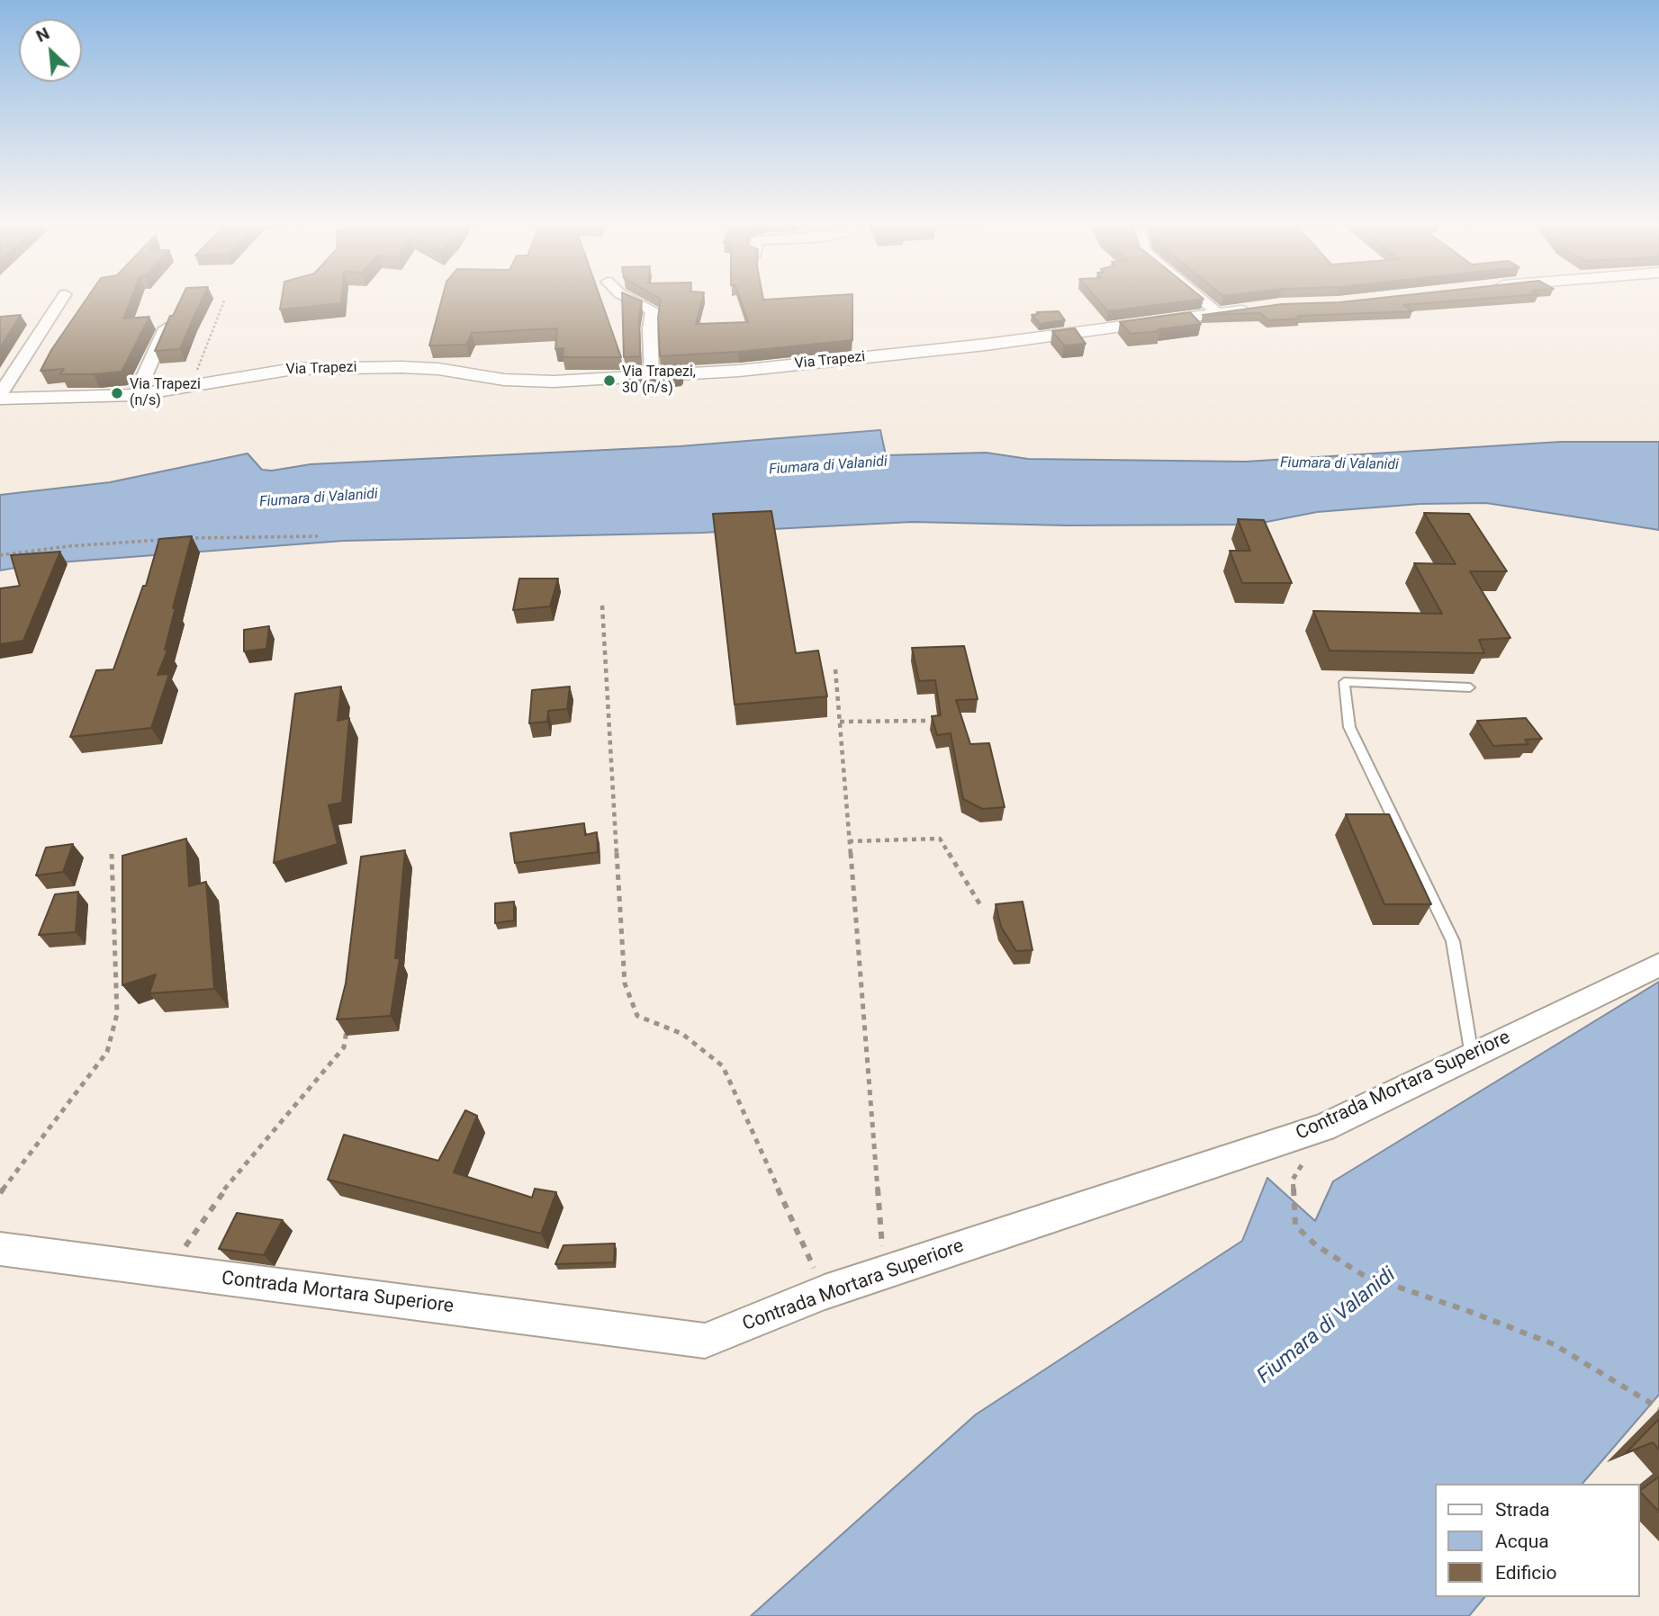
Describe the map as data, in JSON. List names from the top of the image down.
{
  "streets": {
    "street": ["Via Trapezi", "Contrada Mortara Superiore"]
  },
  "water": ["Fiumara di Valanidi"],
  "places": ["Via Trapezi, 30 (n/s)", "Via Trapezi (n/s)"],
  "legend": ["Strada", "Acqua", "Edificio"],
  "north": "top left"
}
